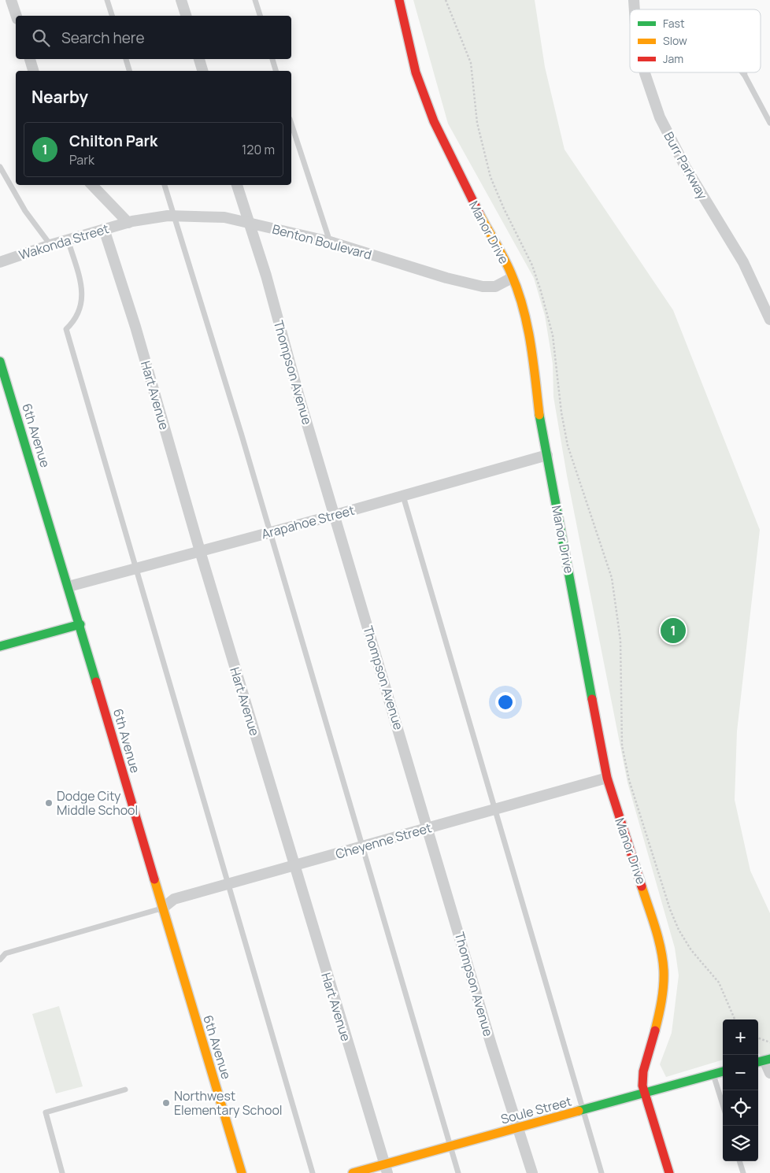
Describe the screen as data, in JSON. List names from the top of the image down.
{
  "streets": {
    "street": [
      "Burr Parkway",
      "Manor Drive",
      "Wakonda Street",
      "Benton Boulevard",
      "Thompson Avenue",
      "Hart Avenue",
      "6th Avenue",
      "Arapahoe Street",
      "Cheyenne Street",
      "Soule Street"
    ]
  },
  "crossings": [
    ["Manor Drive", "Benton Boulevard"],
    ["Manor Drive", "Arapahoe Street"],
    ["Manor Drive", "Cheyenne Street"],
    ["Manor Drive", "Soule Street"],
    ["Wakonda Street", "Benton Boulevard"],
    ["Wakonda Street", "Hart Avenue"],
    ["Benton Boulevard", "Thompson Avenue"],
    ["Thompson Avenue", "Arapahoe Street"],
    ["Thompson Avenue", "Cheyenne Street"],
    ["Thompson Avenue", "Soule Street"],
    ["Hart Avenue", "Arapahoe Street"],
    ["Hart Avenue", "Cheyenne Street"],
    ["Hart Avenue", "Soule Street"],
    ["6th Avenue", "Arapahoe Street"],
    ["6th Avenue", "Cheyenne Street"]
  ],
  "places": ["Dodge City Middle School", "Northwest Elementary School"],
  "legend": ["Fast", "Slow", "Jam"],
  "page": {
    "search": "Search here",
    "heading": "Nearby",
    "list": [
      {
        "mark": "1",
        "name": "Chilton Park",
        "note": "Park",
        "value": "120 m"
      }
    ],
    "pins": "1",
    "map_buttons": ["+", "−"]
  }
}
